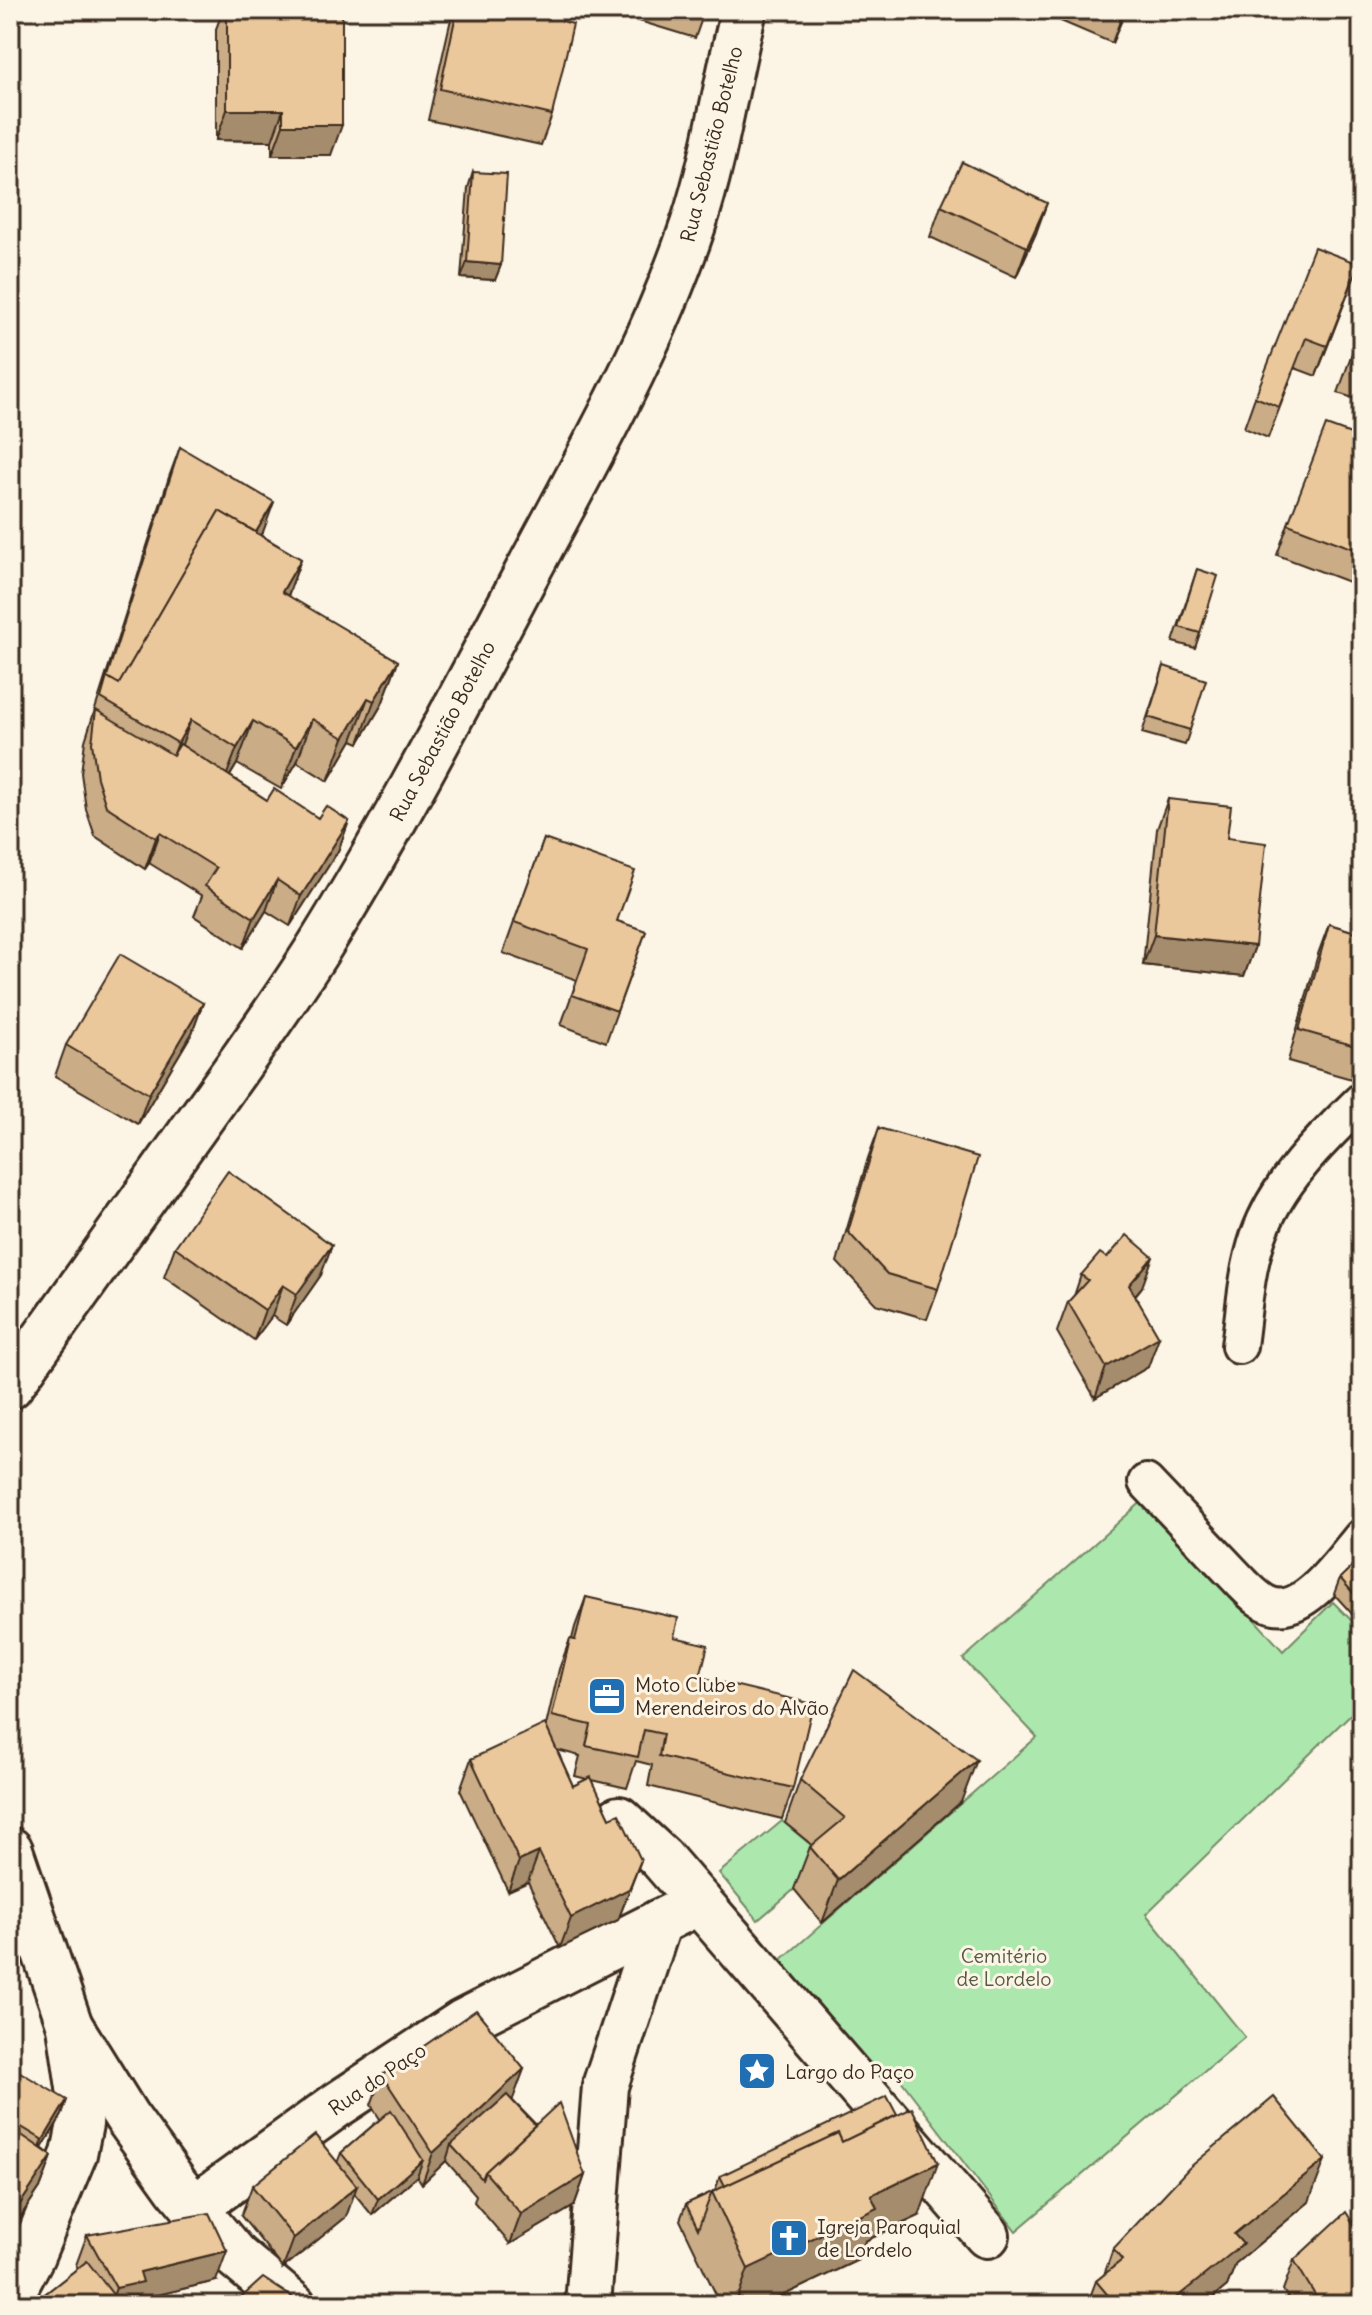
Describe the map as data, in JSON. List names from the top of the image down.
{
  "streets": {
    "main road": ["Rua Sebastião Botelho", "Rua do Paço"]
  },
  "parks": ["Cemitério de Lordelo"],
  "places": {
    "office": ["Moto Clube Merendeiros do Alvão"],
    "place": ["Largo do Paço"],
    "church": ["Igreja Paroquial de Lordelo"]
  }
}
